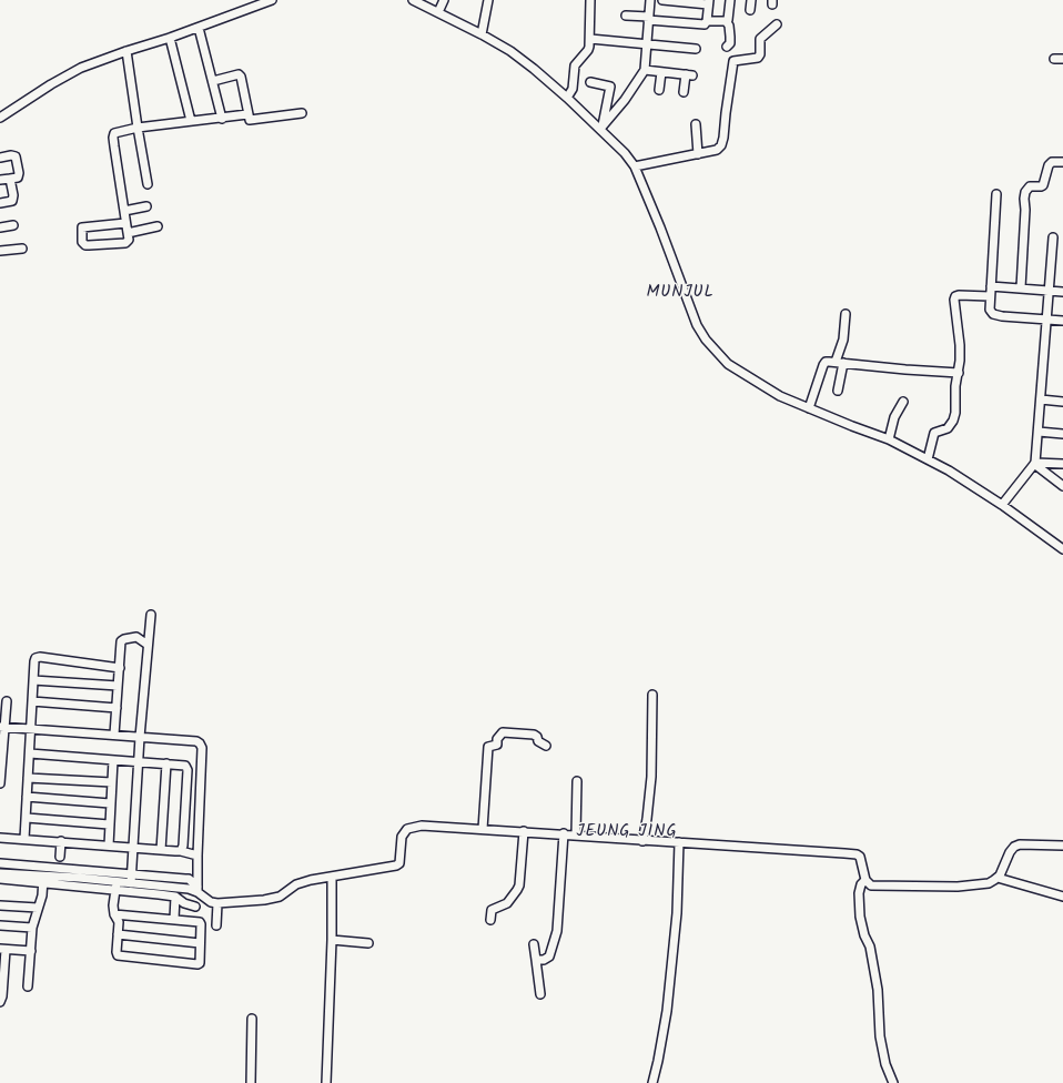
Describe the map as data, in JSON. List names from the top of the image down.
{
  "districts": ["MUNJUL", "JEUNG JING"]
}
